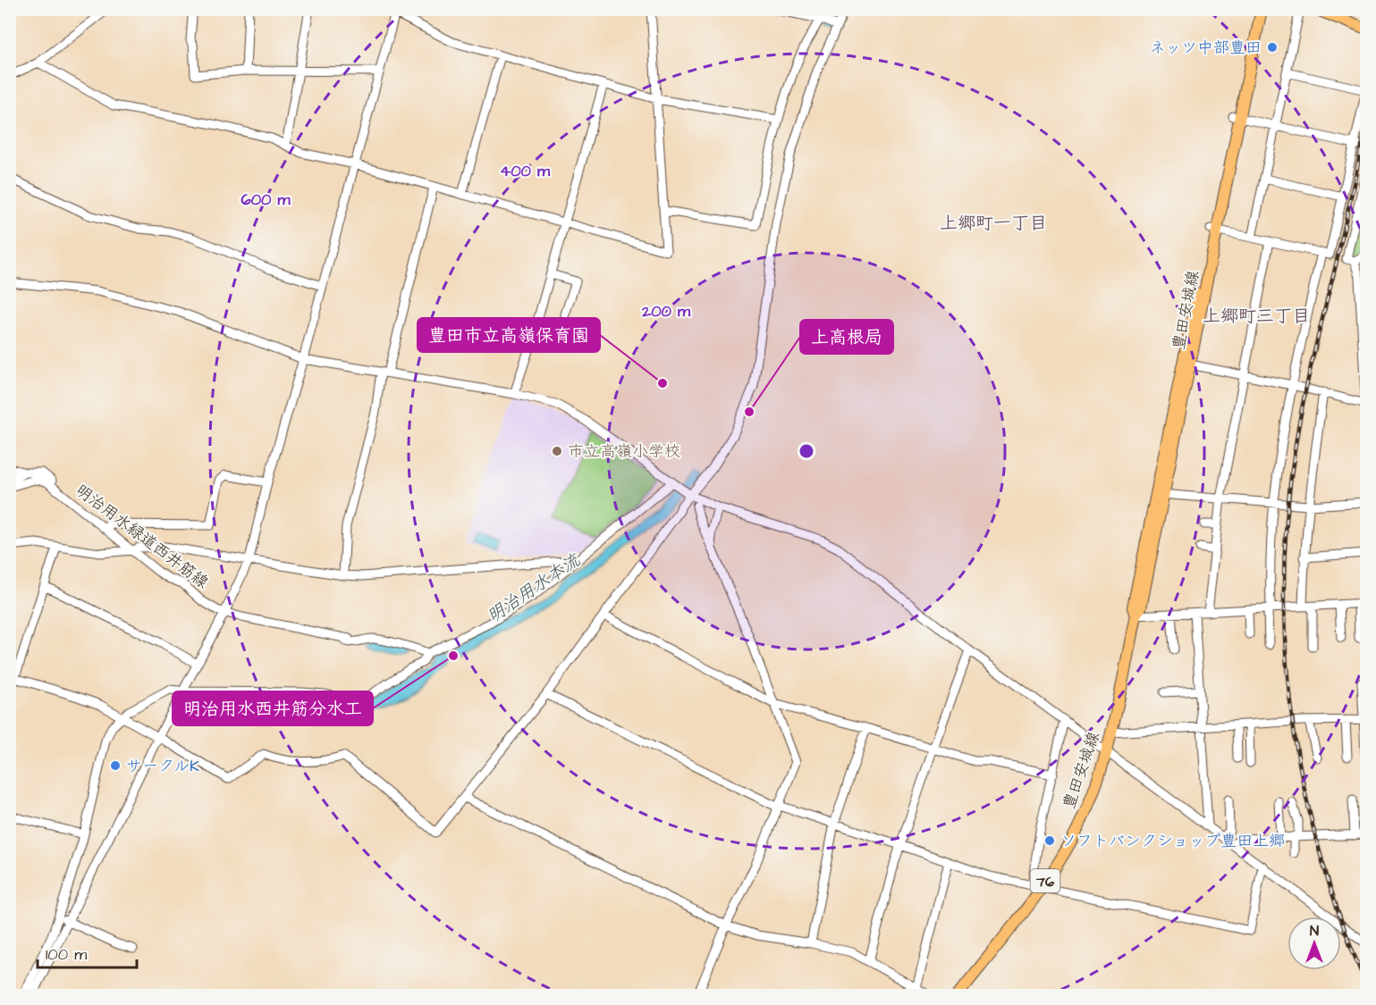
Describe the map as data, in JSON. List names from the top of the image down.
{
  "streets": {
    "main road": ["豊田安城線", "76"],
    "street": ["明治用水緑道西井筋線"]
  },
  "districts": ["上郷町一丁目", "上郷町三丁目"],
  "water": ["明治用水本流"],
  "places": [
    "ネッツ中部豊田",
    "豊田市立高嶺保育園",
    "上高根局",
    "市立高嶺小学校",
    "明治用水西井筋分水工",
    "サークルK",
    "ソフトバンクショップ豊田上郷"
  ],
  "scale_bar": "100 m",
  "north": "top",
  "rings": ["400 m", "600 m", "200 m"]
}
